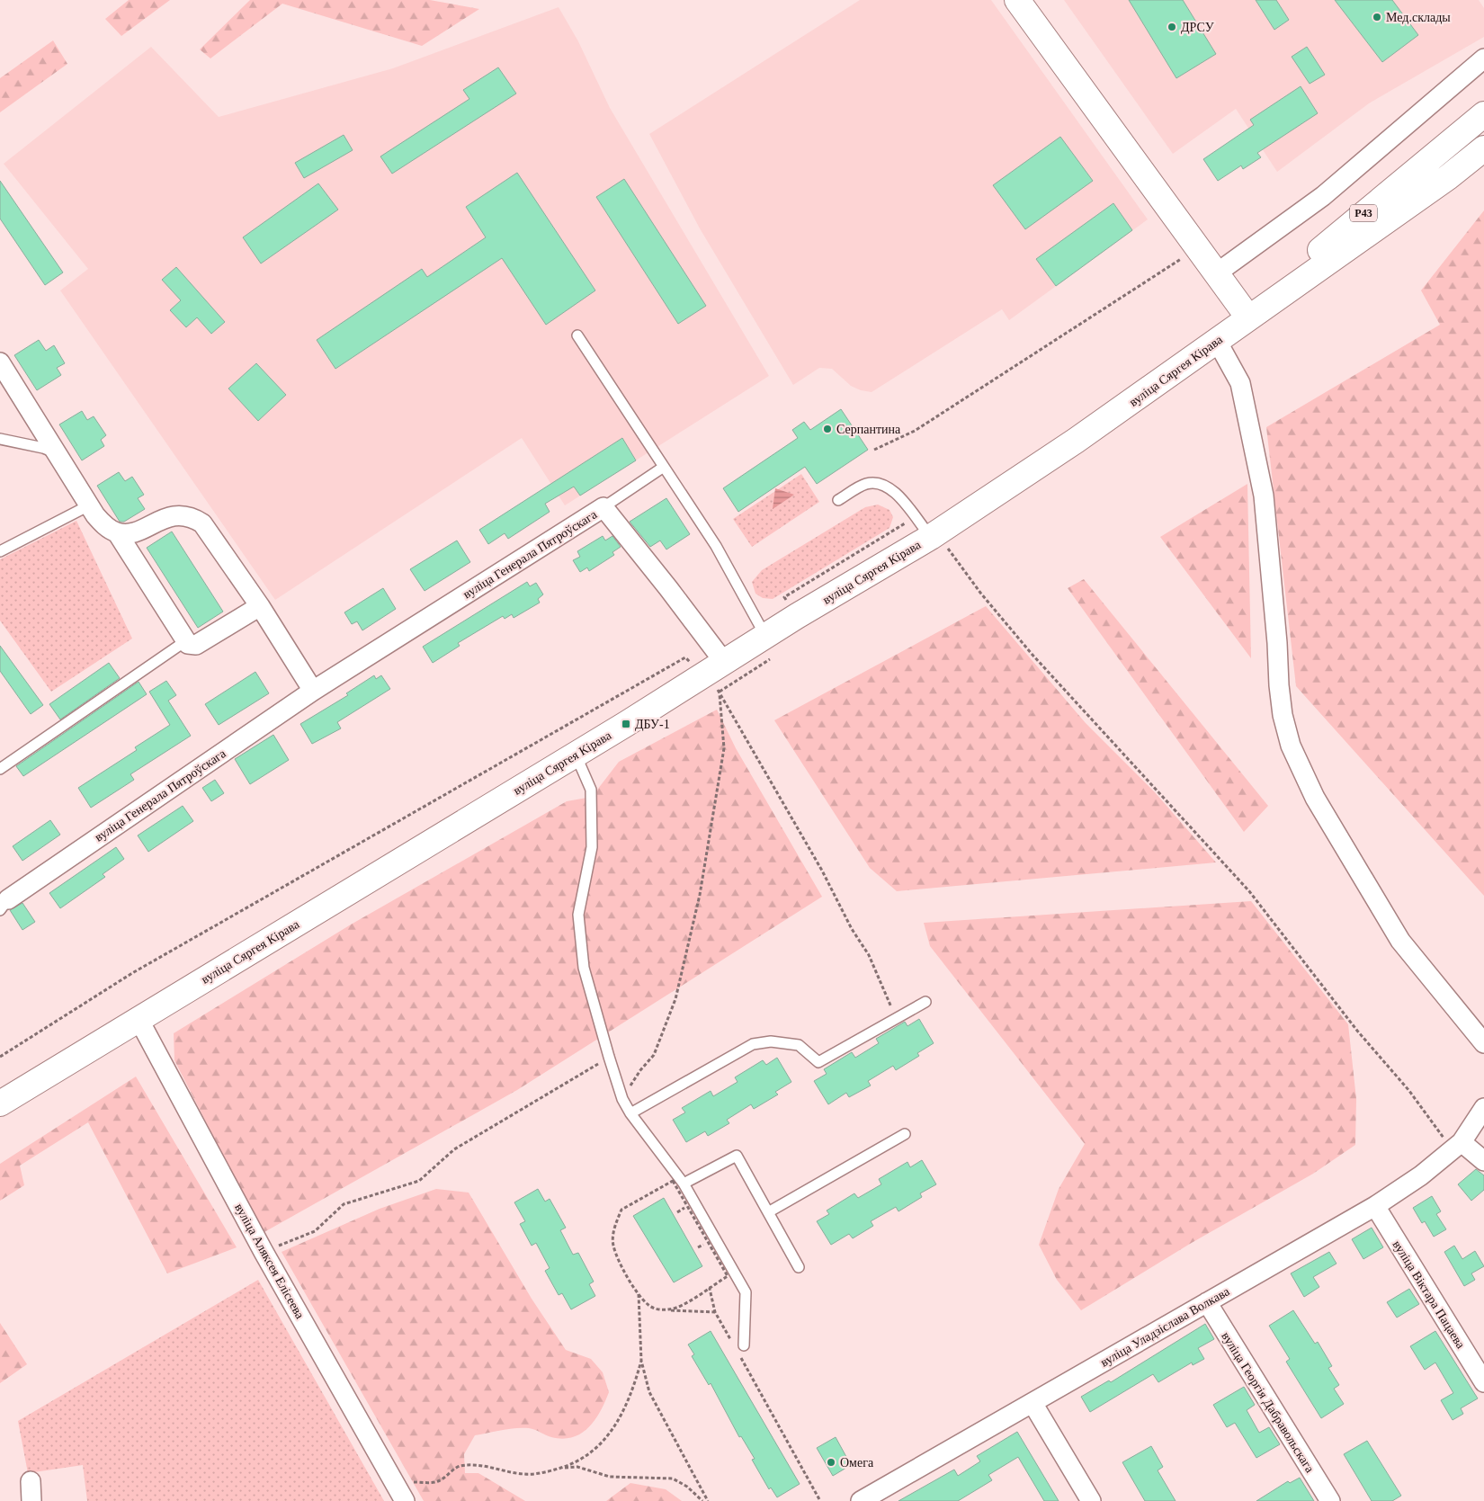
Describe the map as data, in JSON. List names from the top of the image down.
{
  "streets": {
    "main road": ["Р43", "вуліца Сяргея Кірава"],
    "street": [
      "вуліца Генерала Пятроўскага",
      "вуліца Аляксея Елісеева",
      "вуліца Віктара Пацаева",
      "вуліца Уладзіслава Волкава",
      "вуліца Георгія Дабравольскага"
    ]
  },
  "crossings": [
    ["вуліца Сяргея Кірава", "вуліца Генерала Пятроўскага"],
    ["вуліца Сяргея Кірава", "вуліца Аляксея Елісеева"],
    ["вуліца Віктара Пацаева", "вуліца Уладзіслава Волкава"],
    ["вуліца Уладзіслава Волкава", "вуліца Георгія Дабравольскага"]
  ],
  "places": {
    "other": [
      "Мед.склады",
      "ДРСУ",
      "Серпантина",
      "Омега"
    ],
    "transit": ["ДБУ-1"]
  }
}
